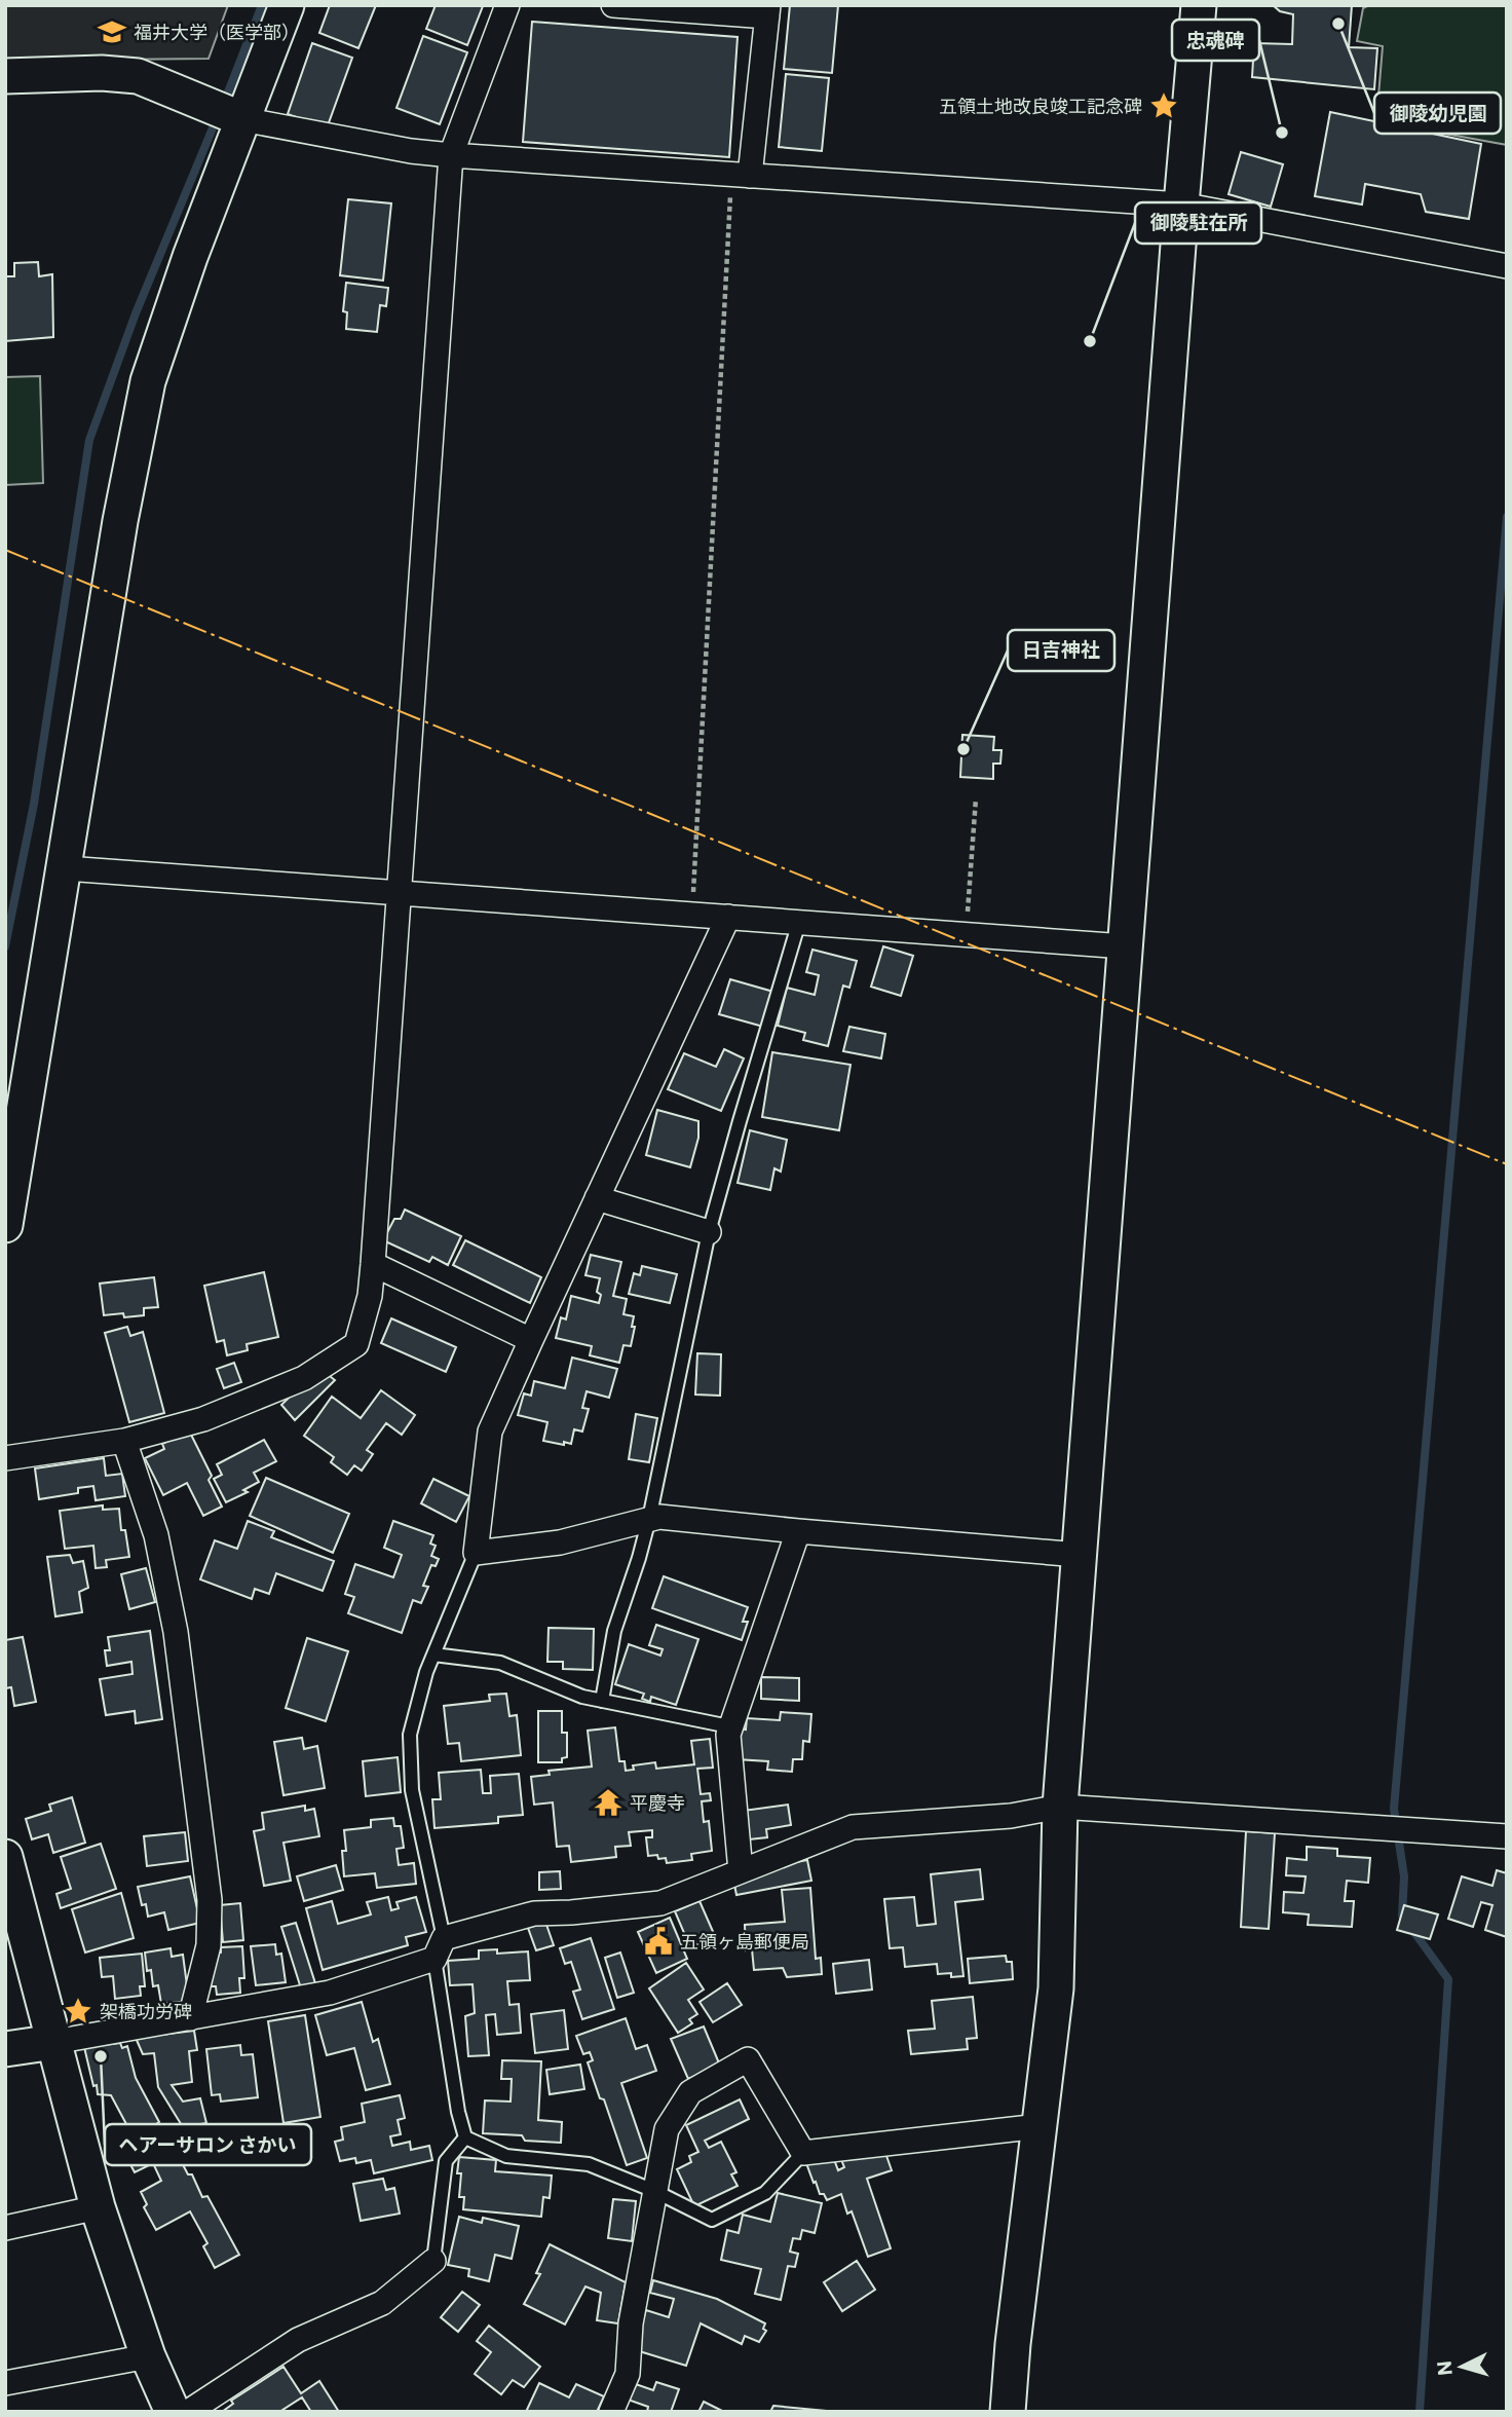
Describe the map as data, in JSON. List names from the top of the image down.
{
  "places": {
    "other": [
      "御陵幼児園",
      "忠魂碑",
      "御陵駐在所",
      "日吉神社",
      "ヘアーサロン さかい"
    ],
    "school or university": ["福井大学（医学部）"],
    "place": ["五領土地改良竣工記念碑", "架橋功労碑"],
    "temple": ["平慶寺"],
    "public building": ["五領ヶ島郵便局"]
  },
  "north": "left"
}
